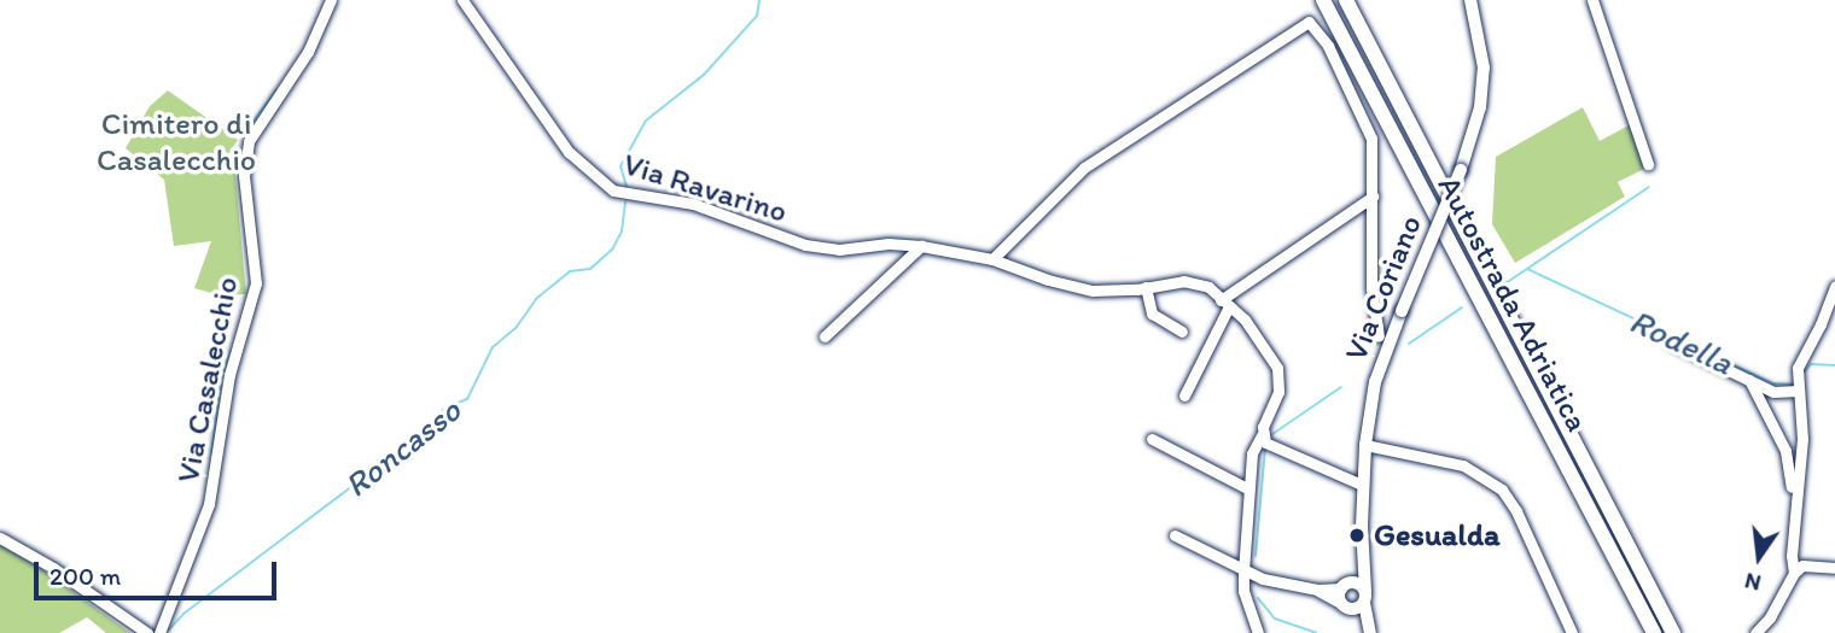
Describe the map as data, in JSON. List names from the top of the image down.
{
  "streets": {
    "highway": ["Autostrada Adriatica"],
    "main road": ["Via Coriano"],
    "street": ["Via Ravarino", "Via Casalecchio"]
  },
  "crossings": [
    ["Via Ravarino", "Via Coriano"]
  ],
  "water": ["Rodella", "Roncasso"],
  "parks": ["Cimitero di Casalecchio"],
  "places": ["Gesualda"],
  "scale_bar": "200 m",
  "north": "bottom"
}
